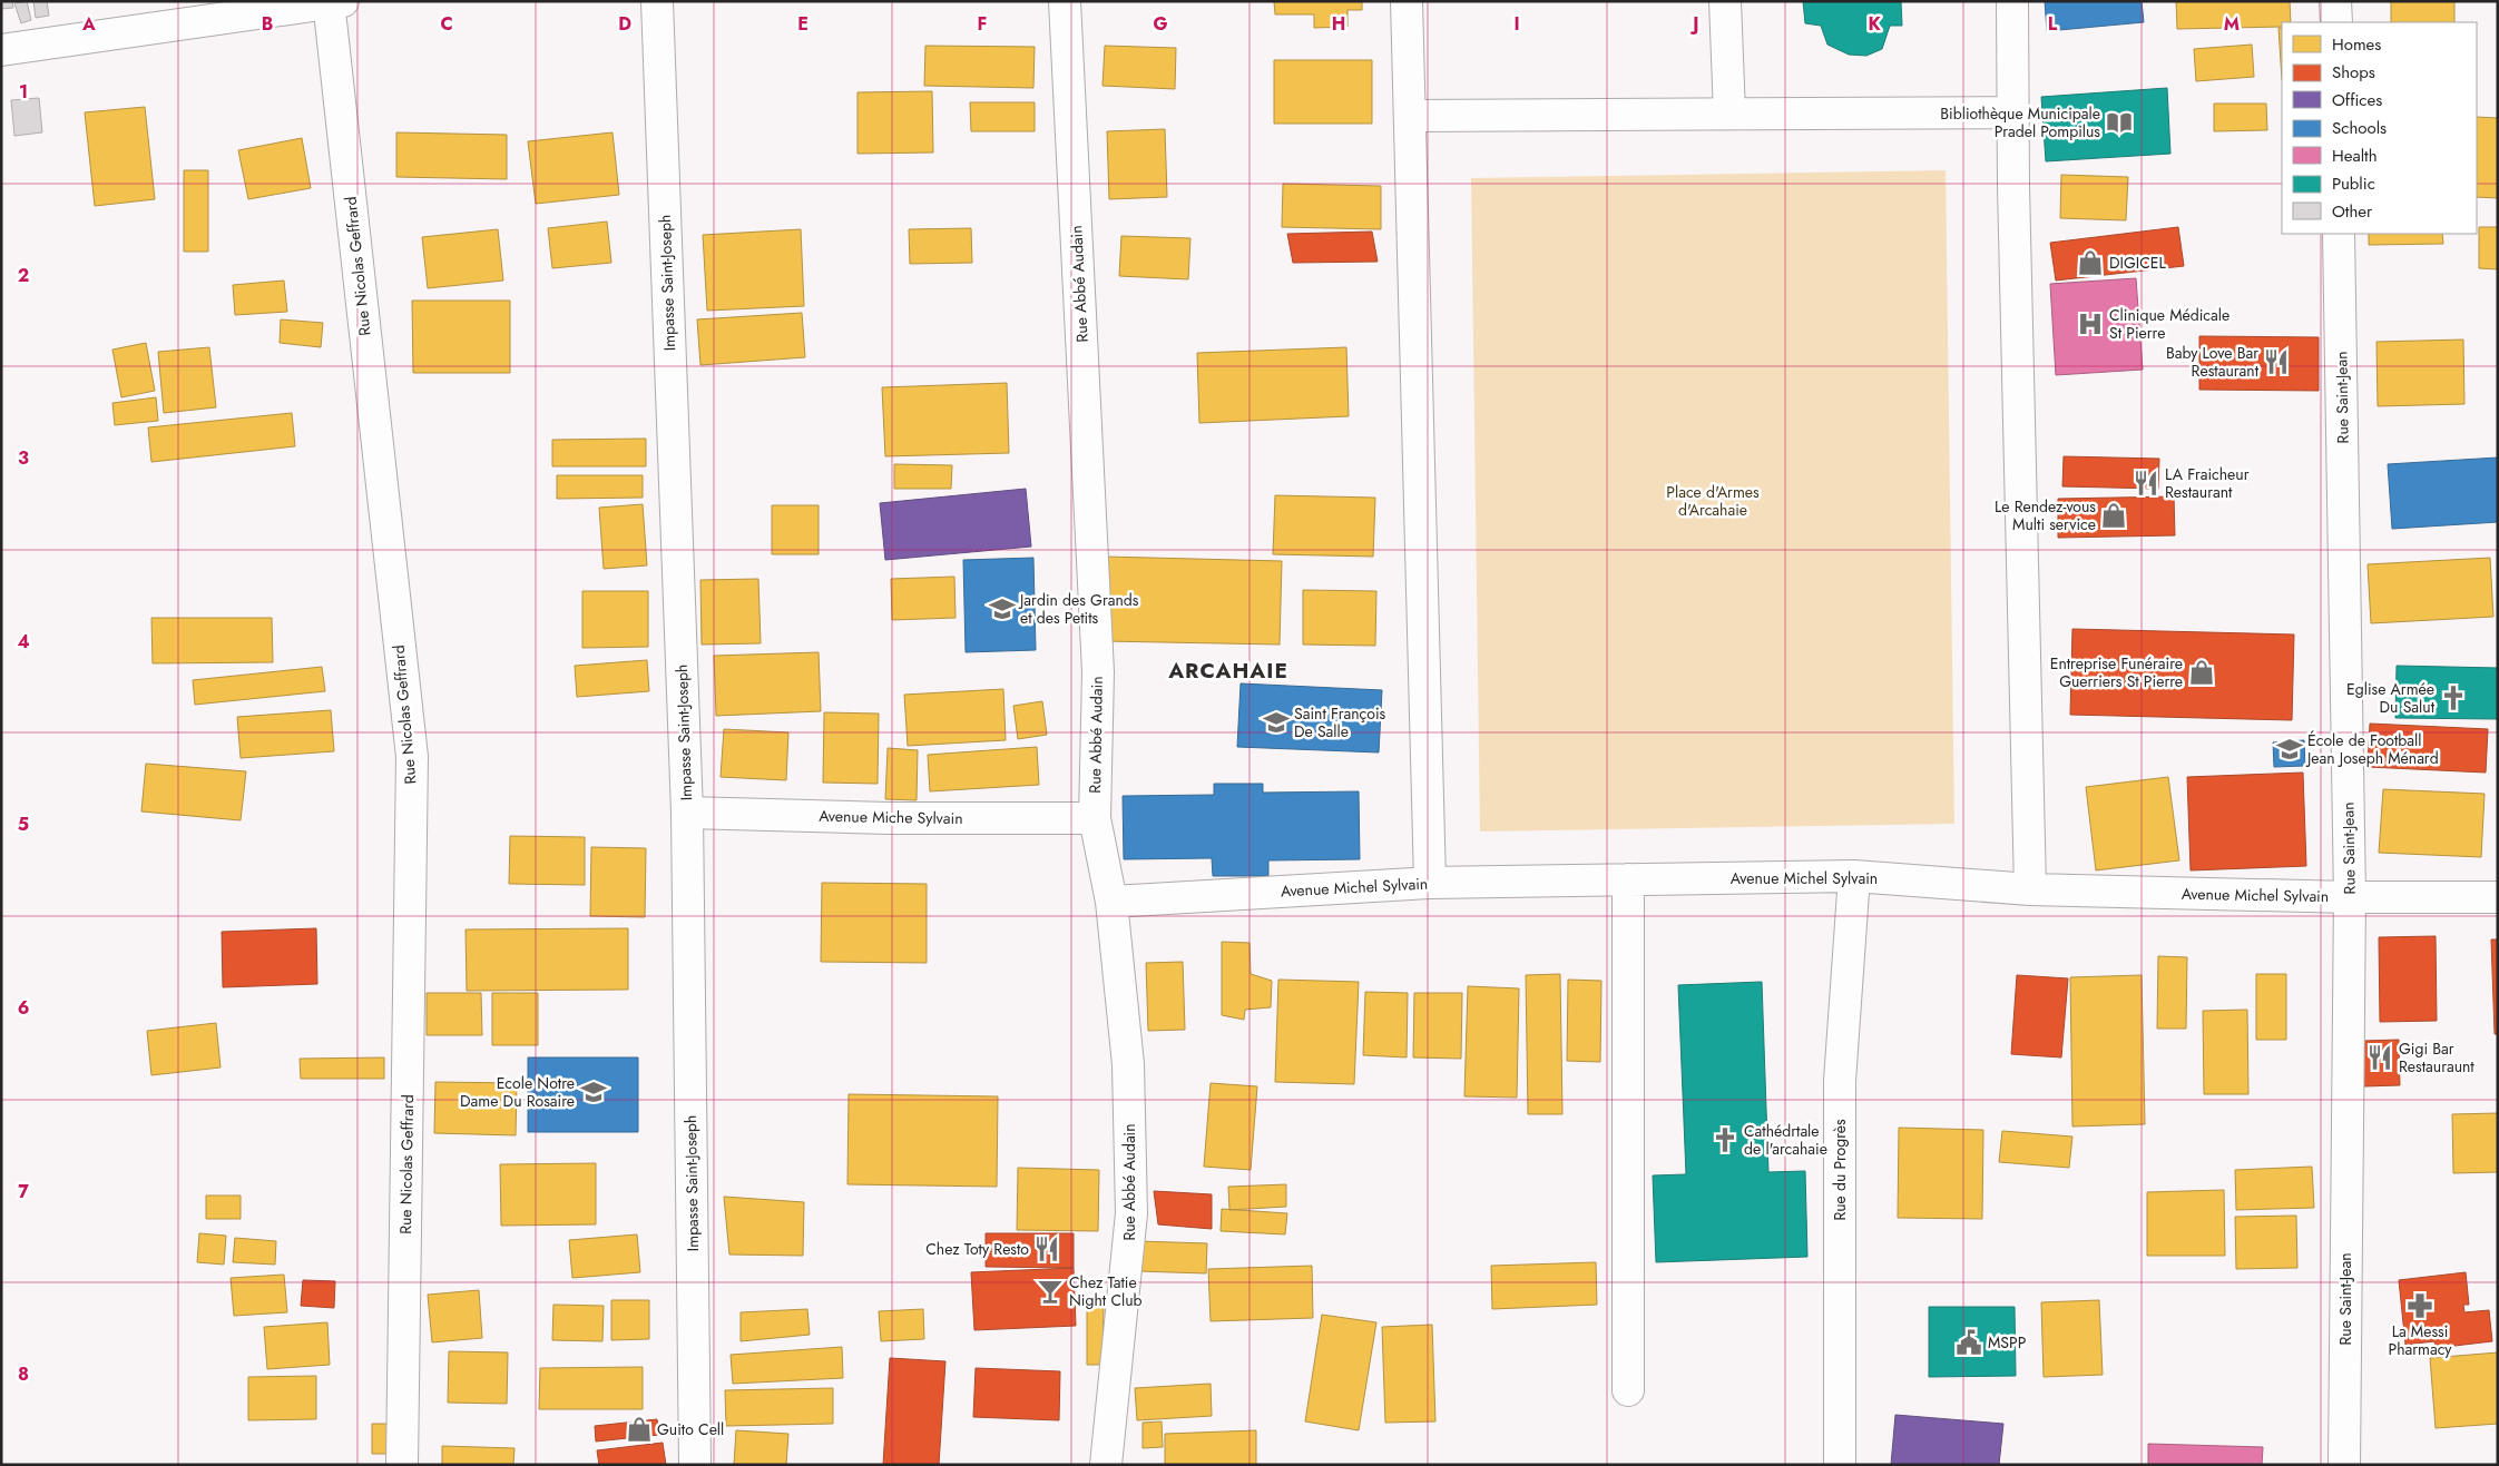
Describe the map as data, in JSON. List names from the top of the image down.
{
  "streets": {
    "street": [
      "Rue Nicolas Geffrard",
      "Impasse Saint-Joseph",
      "Rue Abbé Audain",
      "Rue Saint-Jean",
      "Avenue Miche Sylvain",
      "Avenue Michel Sylvain",
      "Rue du Progrès"
    ]
  },
  "crossings": [
    ["Impasse Saint-Joseph", "Avenue Miche Sylvain"],
    ["Rue Abbé Audain", "Avenue Miche Sylvain"],
    ["Rue Abbé Audain", "Avenue Michel Sylvain"],
    ["Rue Saint-Jean", "Avenue Michel Sylvain"],
    ["Avenue Michel Sylvain", "Rue du Progrès"]
  ],
  "districts": ["ARCAHAIE"],
  "parks": ["Place d'Armes d'Arcahaie"],
  "places": {
    "library": ["Bibliothèque Municipale Pradel Pompilus"],
    "shop": [
      "DIGICEL",
      "Le Rendez-vous Multi service",
      "Entreprise Funéraire Guerriers St Pierre",
      "Guito Cell"
    ],
    "hospital": ["Clinique Médicale St Pierre"],
    "restaurant": [
      "Baby Love Bar Restaurant",
      "LA Fraicheur Restaurant",
      "Gigi Bar Restauraunt",
      "Chez Toty Resto"
    ],
    "school or university": [
      "Jardin des Grands et des Petits",
      "Saint François De Salle",
      "École de Football Jean Joseph Ménard",
      "Ecole Notre Dame Du Rosaire"
    ],
    "church": ["Eglise Armée Du Salut", "Cathédrtale de l'arcahaie"],
    "bar": ["Chez Tatie Night Club"],
    "pharmacy": ["La Messi Pharmacy"],
    "public building": ["MSPP"]
  },
  "legend": [
    "Homes",
    "Shops",
    "Offices",
    "Schools",
    "Health",
    "Public",
    "Other"
  ],
  "grid": {
    "columns": [
      "A",
      "B",
      "C",
      "D",
      "E",
      "F",
      "G",
      "H",
      "I",
      "J",
      "K",
      "L",
      "M"
    ],
    "rows": [
      "1",
      "2",
      "3",
      "4",
      "5",
      "6",
      "7",
      "8"
    ]
  }
}
